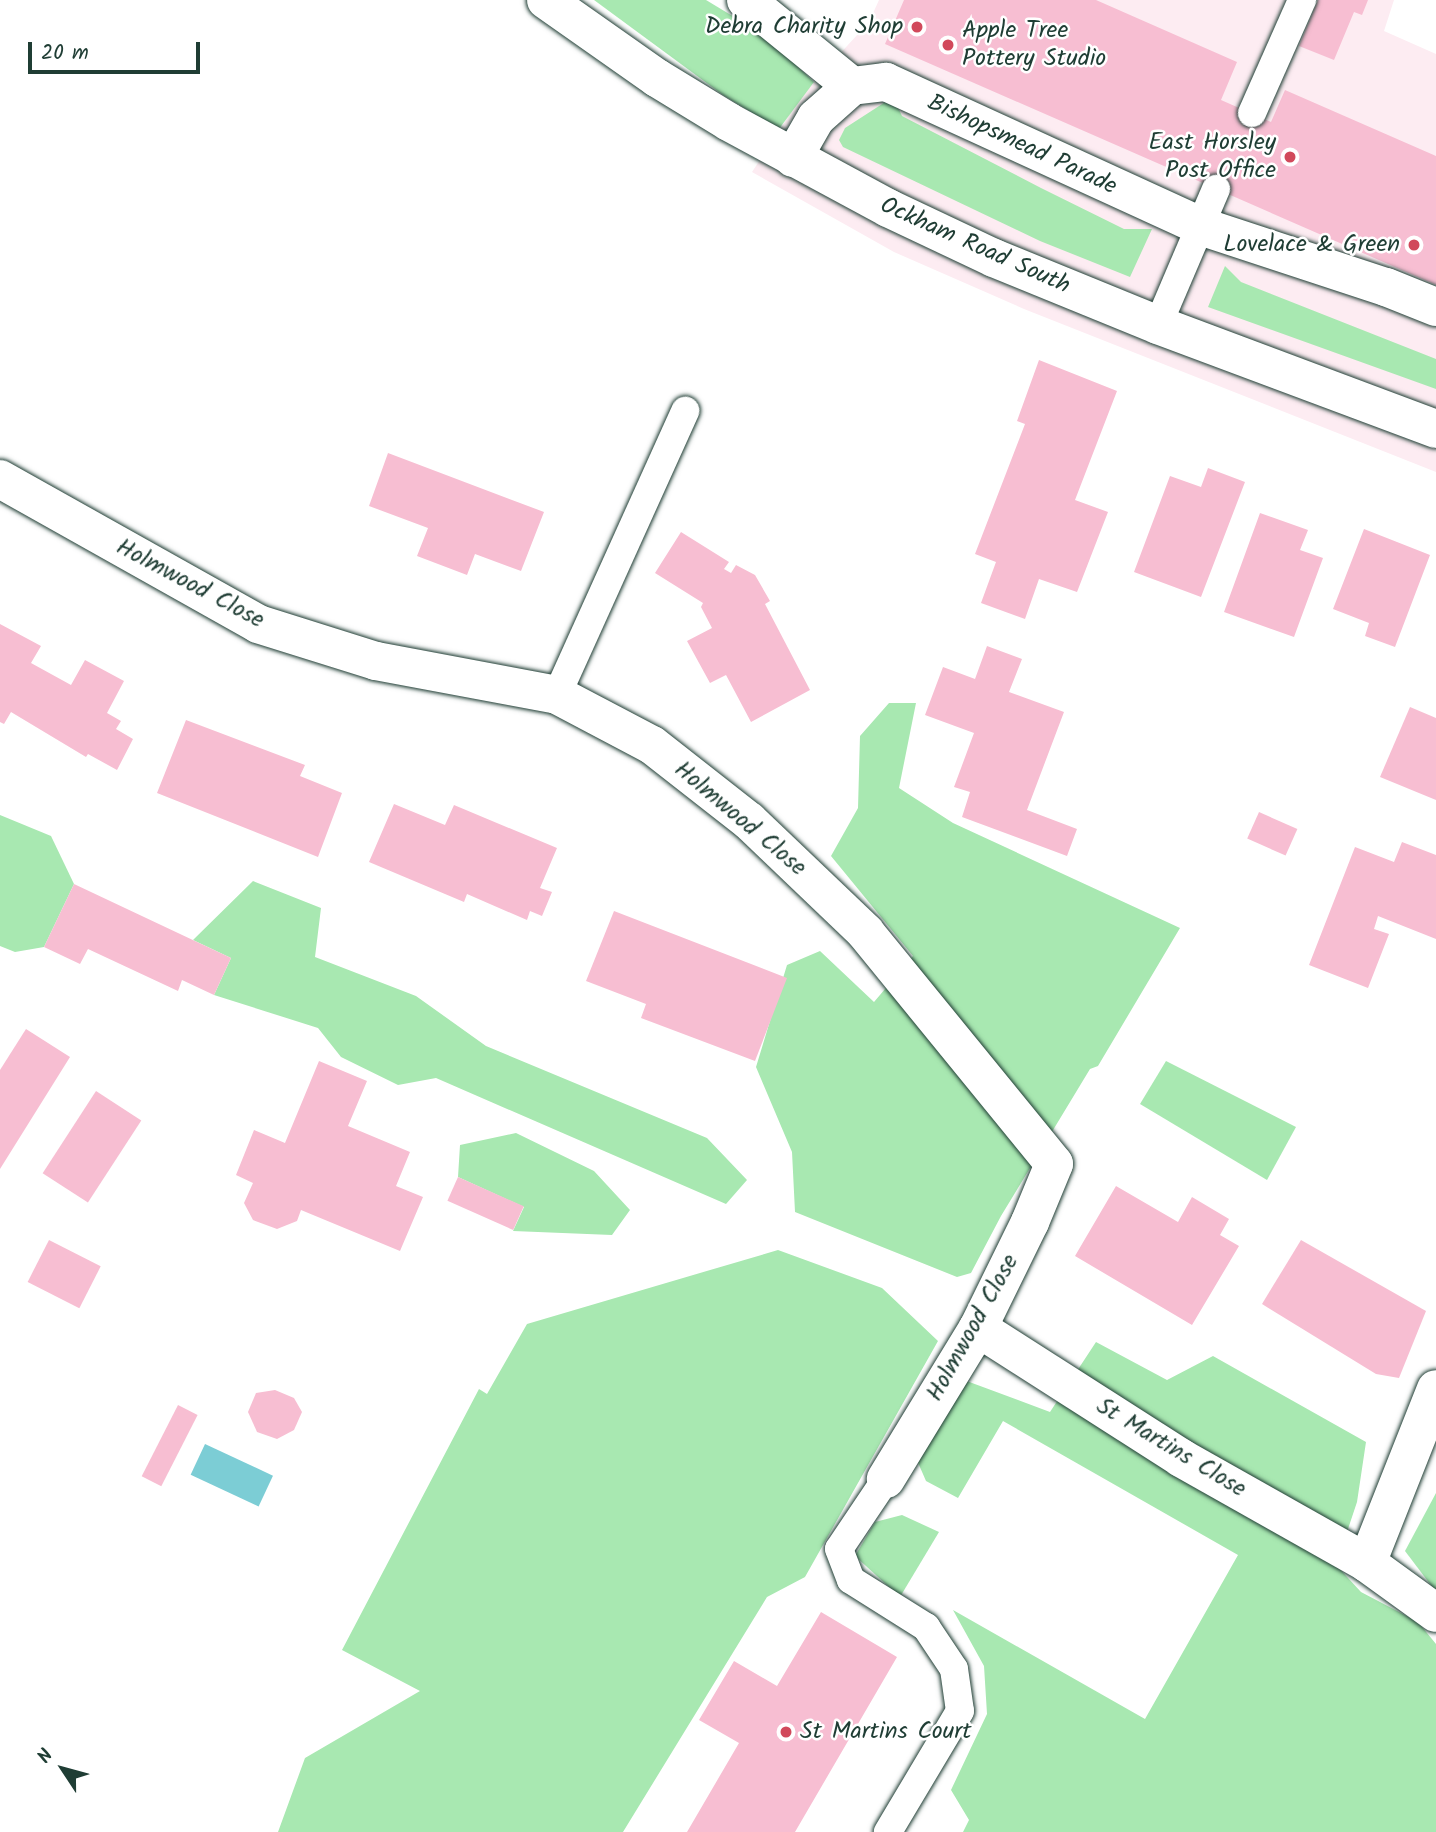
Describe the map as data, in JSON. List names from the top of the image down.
{
  "streets": {
    "street": [
      "Bishopsmead Parade",
      "Ockham Road South",
      "Holmwood Close",
      "St Martins Close"
    ]
  },
  "crossings": [
    ["Holmwood Close", "St Martins Close"]
  ],
  "places": [
    "Debra Charity Shop",
    "Apple Tree Pottery Studio",
    "East Horsley Post Office",
    "Lovelace & Green",
    "St Martins Court"
  ],
  "scale_bar": "20 m",
  "north": "top left"
}
